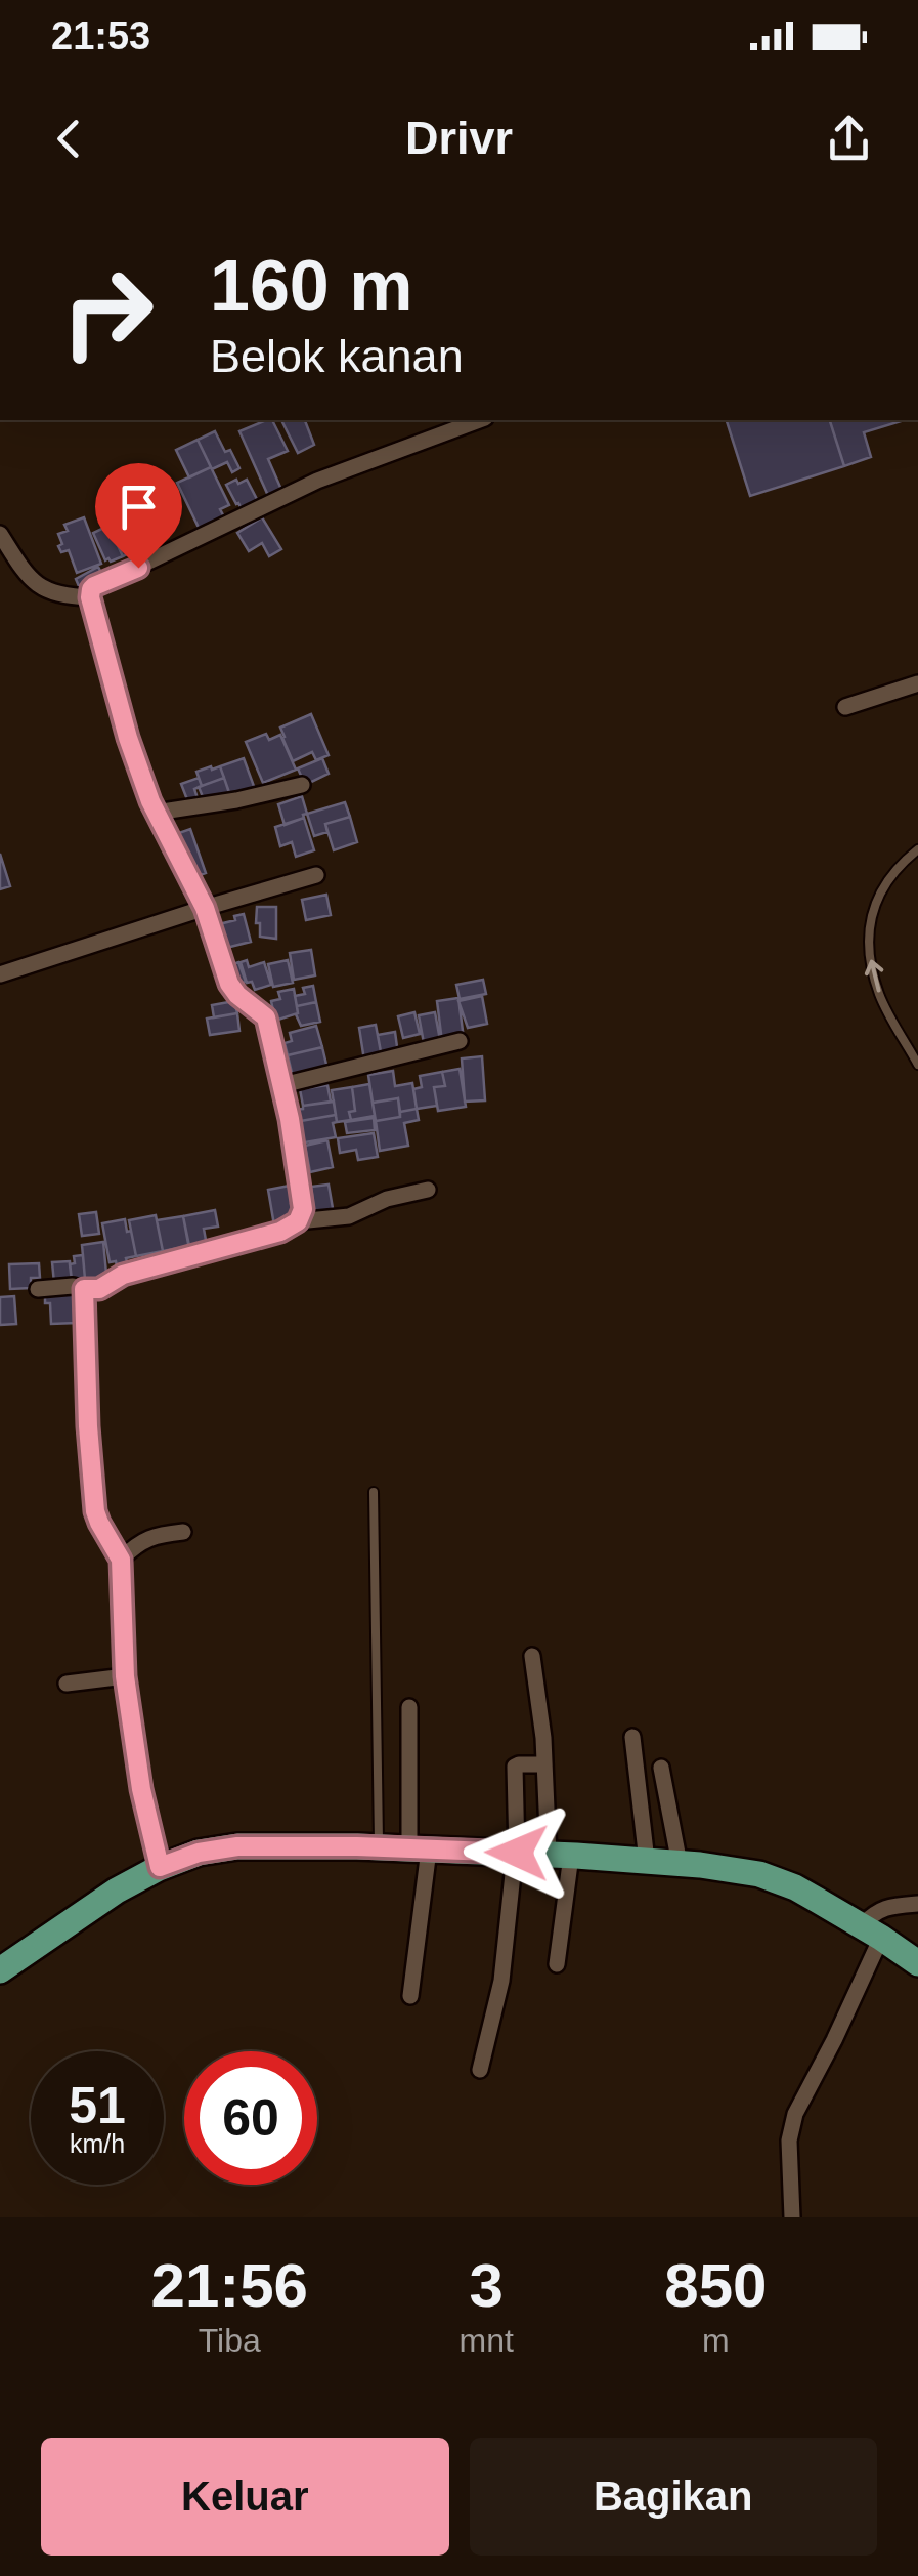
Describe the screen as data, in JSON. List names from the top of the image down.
{
  "page": {
    "status": "21:53",
    "header": "Drivr",
    "turn": ["160 m", "Belok kanan"],
    "speed": "51 km/h",
    "limit": "60",
    "eta": [
      "21:56",
      "Tiba",
      "3",
      "mnt",
      "850",
      "m"
    ],
    "buttons": ["Keluar", "Bagikan"]
  }
}
